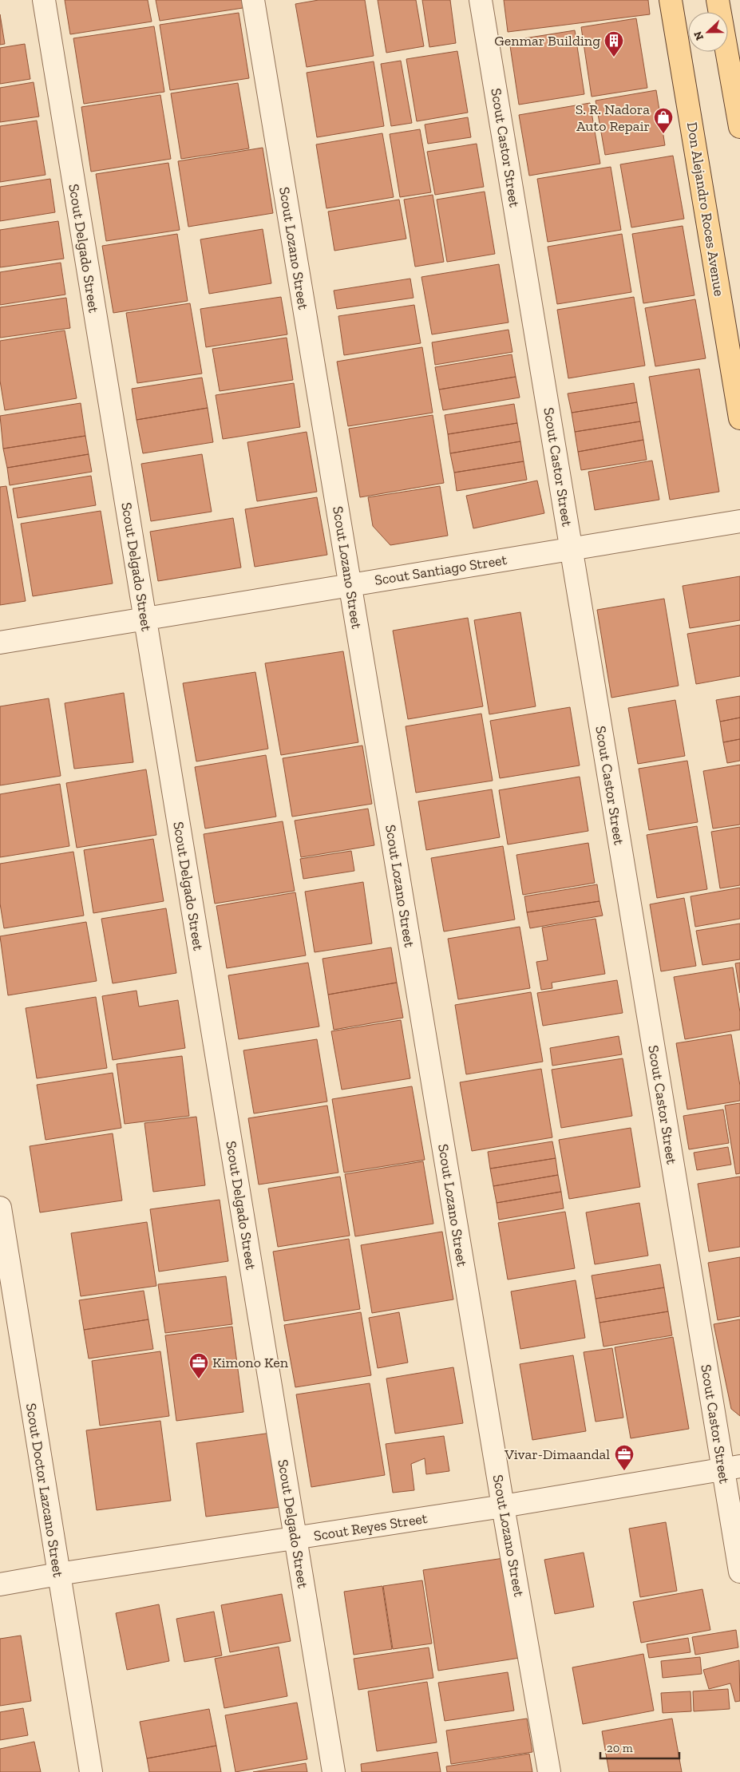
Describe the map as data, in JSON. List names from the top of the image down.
{
  "streets": {
    "main road": ["Don Alejandro Roces Avenue"],
    "street": [
      "Scout Castor Street",
      "Scout Delgado Street",
      "Scout Lozano Street",
      "Scout Santiago Street",
      "Scout Doctor Lazcano Street",
      "Scout Reyes Street"
    ]
  },
  "crossings": [
    ["Scout Castor Street", "Scout Santiago Street"],
    ["Scout Castor Street", "Scout Reyes Street"],
    ["Scout Delgado Street", "Scout Santiago Street"],
    ["Scout Delgado Street", "Scout Reyes Street"],
    ["Scout Lozano Street", "Scout Santiago Street"],
    ["Scout Lozano Street", "Scout Reyes Street"],
    ["Scout Doctor Lazcano Street", "Scout Reyes Street"]
  ],
  "places": {
    "building": ["Genmar Building"],
    "shop": ["S. R. Nadora Auto Repair"],
    "office": ["Kimono Ken", "Vivar-Dimaandal"]
  },
  "scale_bar": "20 m",
  "north": "left"
}
